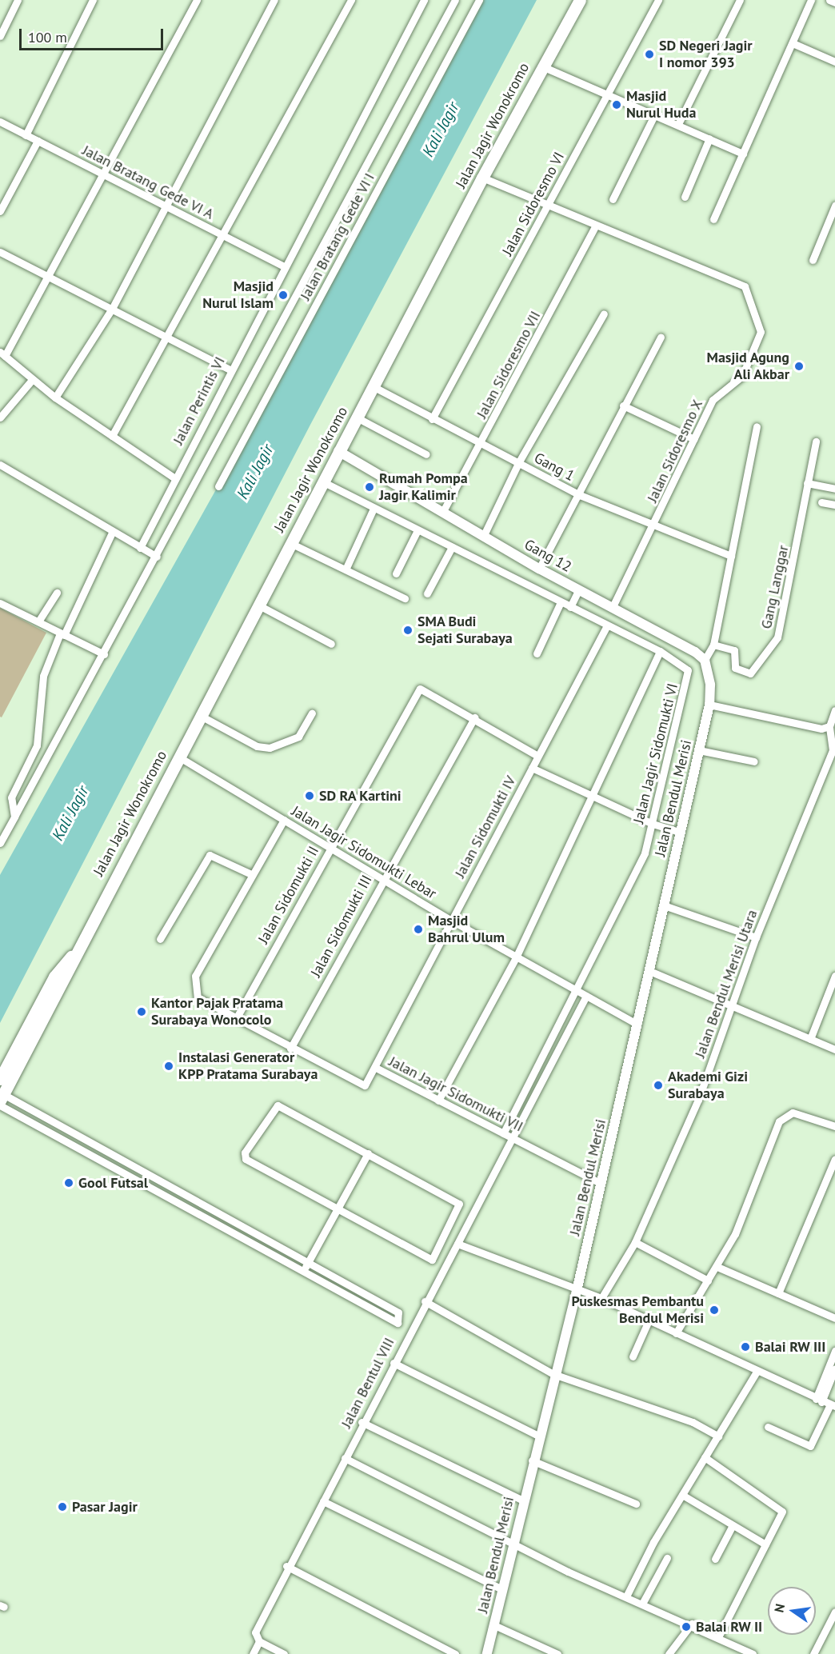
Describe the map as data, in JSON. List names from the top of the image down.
{
  "streets": {
    "main road": ["Jalan Jagir Wonokromo"],
    "street": [
      "Jalan Bratang Gede VI A",
      "Jalan Sidoresmo VI",
      "Jalan Bratang Gede VI I",
      "Jalan Sidoresmo VII",
      "Jalan Perintis VI",
      "Jalan Sidoresmo X",
      "Gang 1",
      "Gang 12",
      "Gang Langgar",
      "Jalan Jagir Sidomukti VI",
      "Jalan Bendul Merisi",
      "Jalan Sidomukti IV",
      "Jalan Jagir Sidomukti Lebar",
      "Jalan Sidomukti II",
      "Jalan Sidomukti III",
      "Jalan Bendul Merisi Utara",
      "Jalan Jagir Sidomukti VII",
      "Jalan Bentul VIII"
    ]
  },
  "crossings": [
    ["Jalan Jagir Wonokromo", "Gang 1"],
    ["Jalan Jagir Wonokromo", "Gang 12"],
    ["Jalan Jagir Wonokromo", "Jalan Jagir Sidomukti VI"],
    ["Jalan Jagir Wonokromo", "Jalan Jagir Sidomukti Lebar"],
    ["Jalan Bratang Gede VI A", "Jalan Perintis VI"],
    ["Jalan Sidoresmo VI", "Gang 1"],
    ["Jalan Sidoresmo VII", "Jalan Sidoresmo X"],
    ["Jalan Sidoresmo VII", "Gang 1"],
    ["Jalan Sidoresmo VII", "Gang 12"],
    ["Jalan Sidoresmo X", "Gang 1"],
    ["Jalan Sidoresmo X", "Gang 12"],
    ["Jalan Jagir Sidomukti VI", "Jalan Sidomukti IV"],
    ["Jalan Jagir Sidomukti VI", "Jalan Jagir Sidomukti Lebar"],
    ["Jalan Jagir Sidomukti VI", "Jalan Jagir Sidomukti VII"],
    ["Jalan Jagir Sidomukti VI", "Jalan Bentul VIII"],
    ["Jalan Bendul Merisi", "Jalan Jagir Sidomukti Lebar"],
    ["Jalan Bendul Merisi", "Jalan Jagir Sidomukti VII"],
    ["Jalan Sidomukti IV", "Jalan Jagir Sidomukti Lebar"],
    ["Jalan Sidomukti IV", "Jalan Jagir Sidomukti VII"],
    ["Jalan Jagir Sidomukti Lebar", "Jalan Sidomukti II"],
    ["Jalan Jagir Sidomukti Lebar", "Jalan Sidomukti III"],
    ["Jalan Sidomukti II", "Jalan Sidomukti III"],
    ["Jalan Sidomukti II", "Jalan Jagir Sidomukti VII"],
    ["Jalan Sidomukti III", "Jalan Jagir Sidomukti VII"],
    ["Jalan Jagir Sidomukti VII", "Jalan Bentul VIII"]
  ],
  "water": ["Kali Jagir"],
  "places": [
    "SD Negeri Jagir I nomor 393",
    "Masjid Nurul Huda",
    "Masjid Nurul Islam",
    "Masjid Agung Ali Akbar",
    "Rumah Pompa Jagir Kalimir",
    "SMA Budi Sejati Surabaya",
    "SD RA Kartini",
    "Masjid Bahrul Ulum",
    "Kantor Pajak Pratama Surabaya Wonocolo",
    "Instalasi Generator KPP Pratama Surabaya",
    "Akademi Gizi Surabaya",
    "Gool Futsal",
    "Puskesmas Pembantu Bendul Merisi",
    "Balai RW III",
    "Pasar Jagir",
    "Balai RW II"
  ],
  "scale_bar": "100 m",
  "north": "left"
}
